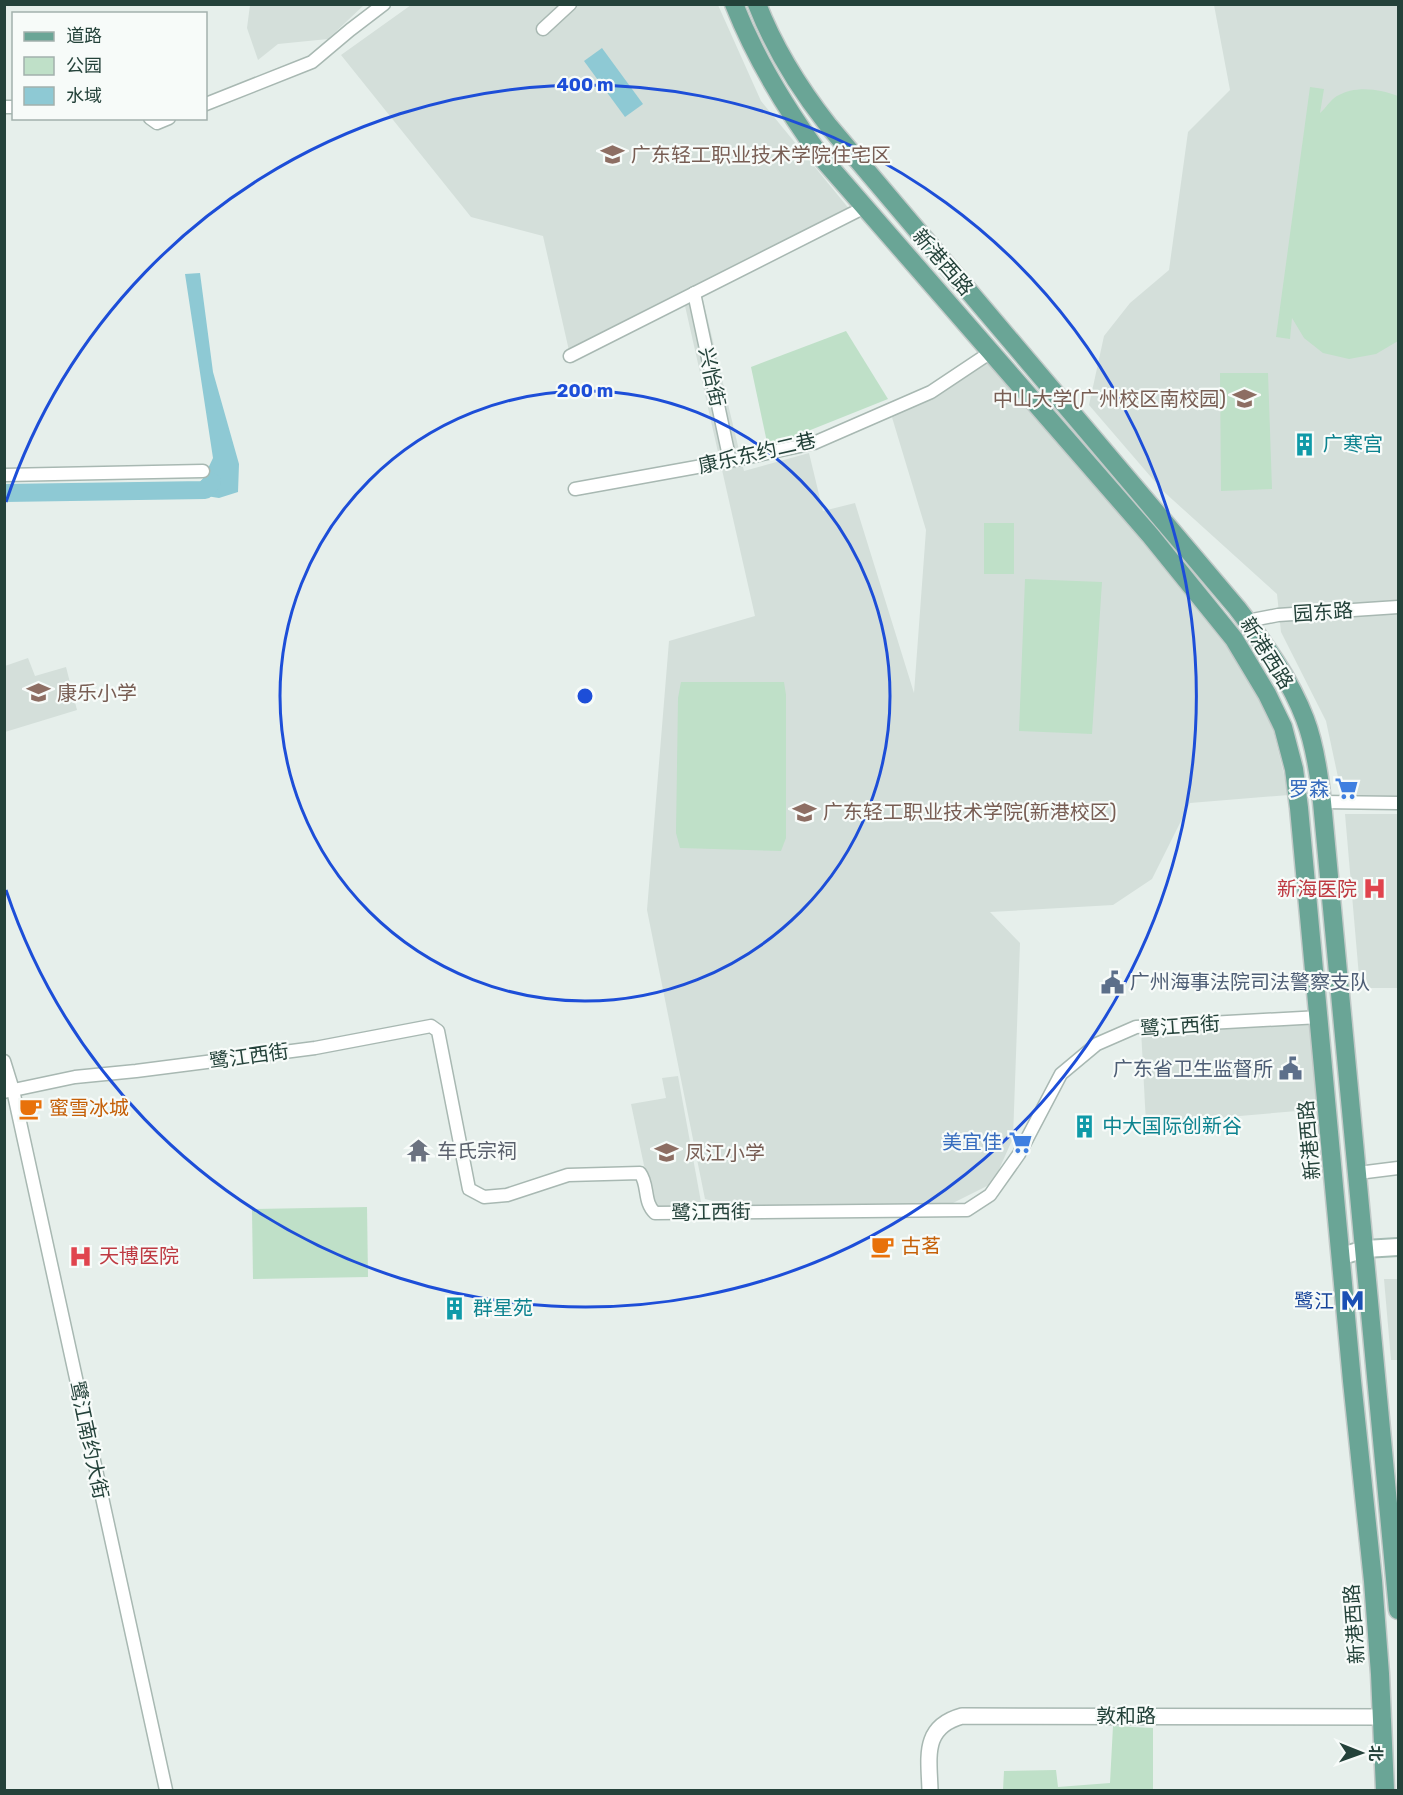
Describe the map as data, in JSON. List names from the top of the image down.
{
  "streets": {
    "main road": ["新港西路"],
    "street": [
      "兴怡街",
      "康乐东约二巷",
      "园东路",
      "鹭江西街",
      "鹭江南约大街",
      "敦和路"
    ]
  },
  "crossings": [
    ["新港西路", "康乐东约二巷"],
    ["新港西路", "园东路"],
    ["新港西路", "鹭江西街"],
    ["新港西路", "敦和路"],
    ["兴怡街", "康乐东约二巷"],
    ["鹭江西街", "鹭江南约大街"]
  ],
  "places": {
    "school or university": [
      "广东轻工职业技术学院住宅区",
      "中山大学(广州校区南校园)",
      "康乐小学",
      "广东轻工职业技术学院(新港校区)",
      "凤江小学"
    ],
    "building": ["广寒宫", "中大国际创新谷", "群星苑"],
    "supermarket": ["罗森", "美宜佳"],
    "hospital": ["新海医院", "天博医院"],
    "public building": ["广州海事法院司法警察支队", "广东省卫生监督所"],
    "cafe": ["蜜雪冰城", "古茗"],
    "temple": ["车氏宗祠"],
    "metro station": ["鹭江"]
  },
  "legend": ["道路", "公园", "水域"],
  "north": "right",
  "rings": ["400 m", "200 m"]
}
